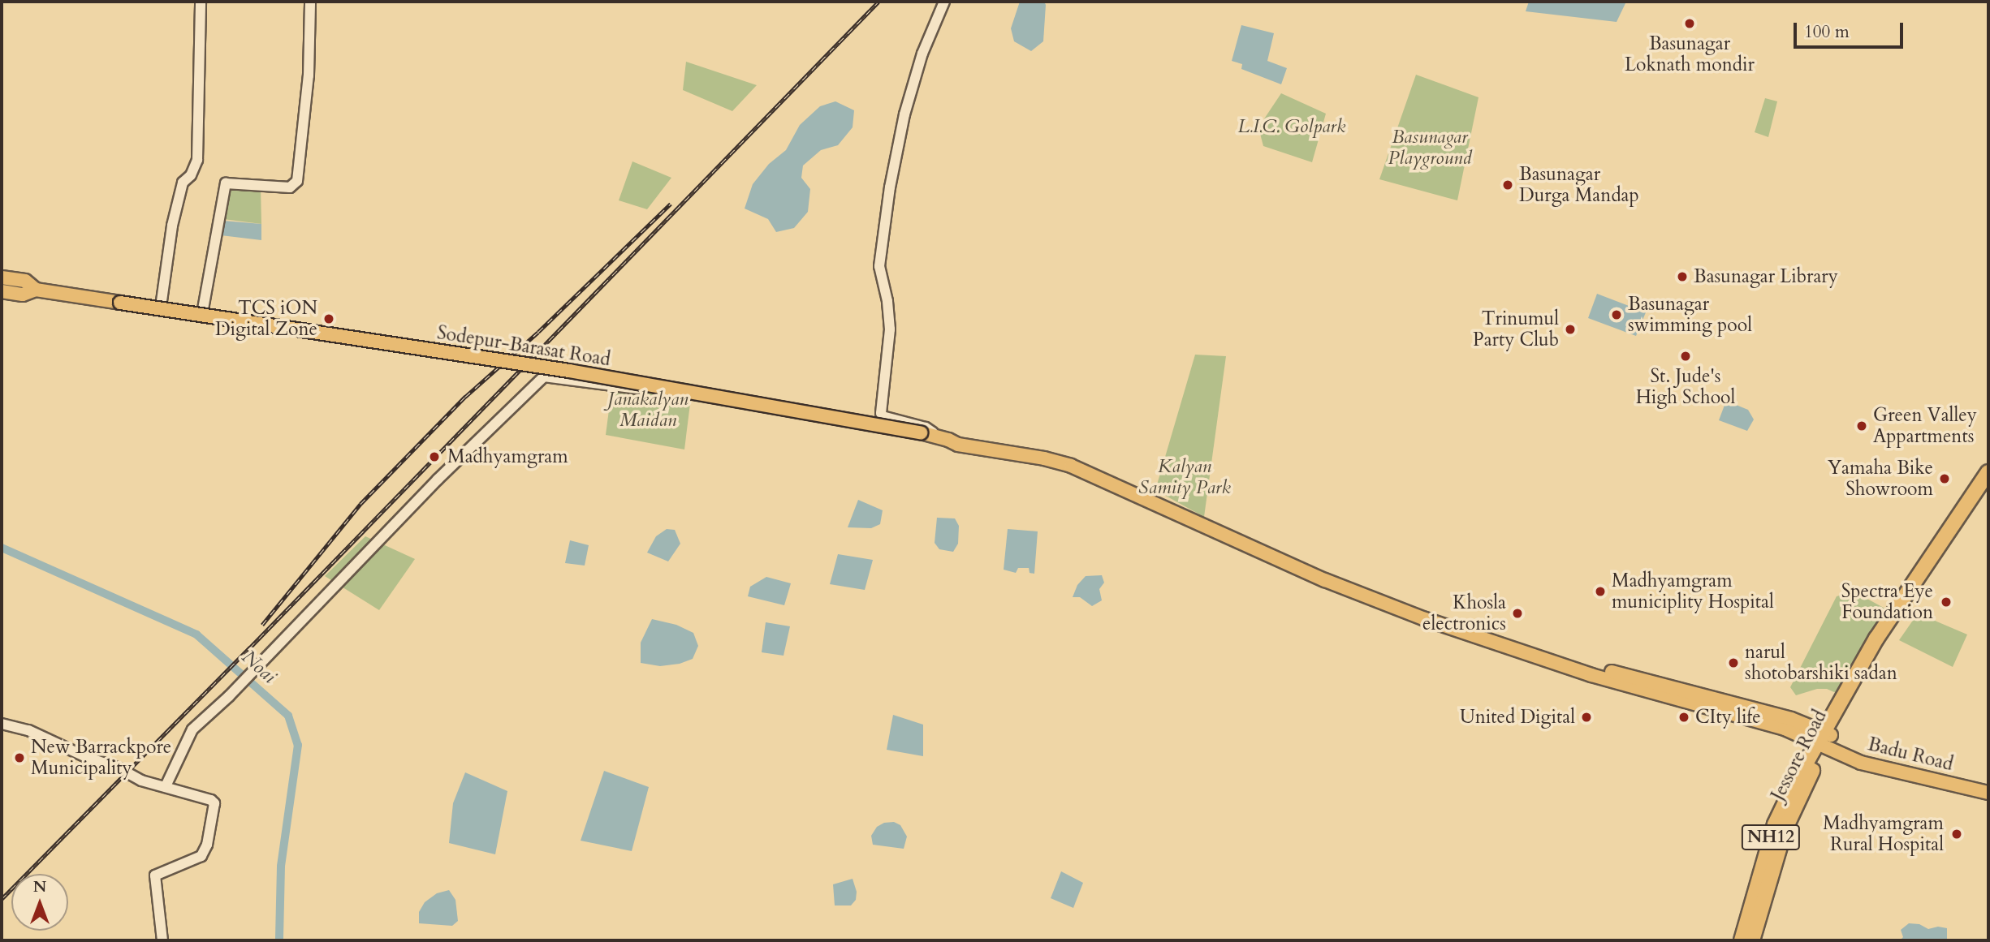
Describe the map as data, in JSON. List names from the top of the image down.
{
  "streets": {
    "highway": ["Jessore Road", "NH12"],
    "main road": ["Sodepur-Barasat Road", "Badu Road"]
  },
  "crossings": [
    ["Sodepur-Barasat Road", "Badu Road"],
    ["Badu Road", "Jessore Road"],
    ["Badu Road", "NH12"],
    ["Jessore Road", "NH12"]
  ],
  "water": ["Noai"],
  "parks": [
    "L.I.C. Golpark",
    "Basunagar Playground",
    "Janakalyan Maidan",
    "Kalyan Samity Park"
  ],
  "places": [
    "Basunagar Loknath mondir",
    "Basunagar Durga Mandap",
    "Basunagar Library",
    "Basunagar swimming pool",
    "TCS iON Digital Zone",
    "Trinumul Party Club",
    "St. Jude's High School",
    "Green Valley Appartments",
    "Madhyamgram",
    "Yamaha Bike Showroom",
    "Madhyamgram municiplity Hospital",
    "Spectra Eye Foundation",
    "Khosla electronics",
    "narul shotobarshiki sadan",
    "United Digital",
    "CIty life",
    "New Barrackpore Municipality",
    "Madhyamgram Rural Hospital"
  ],
  "scale_bar": "100 m",
  "north": "top"
}
